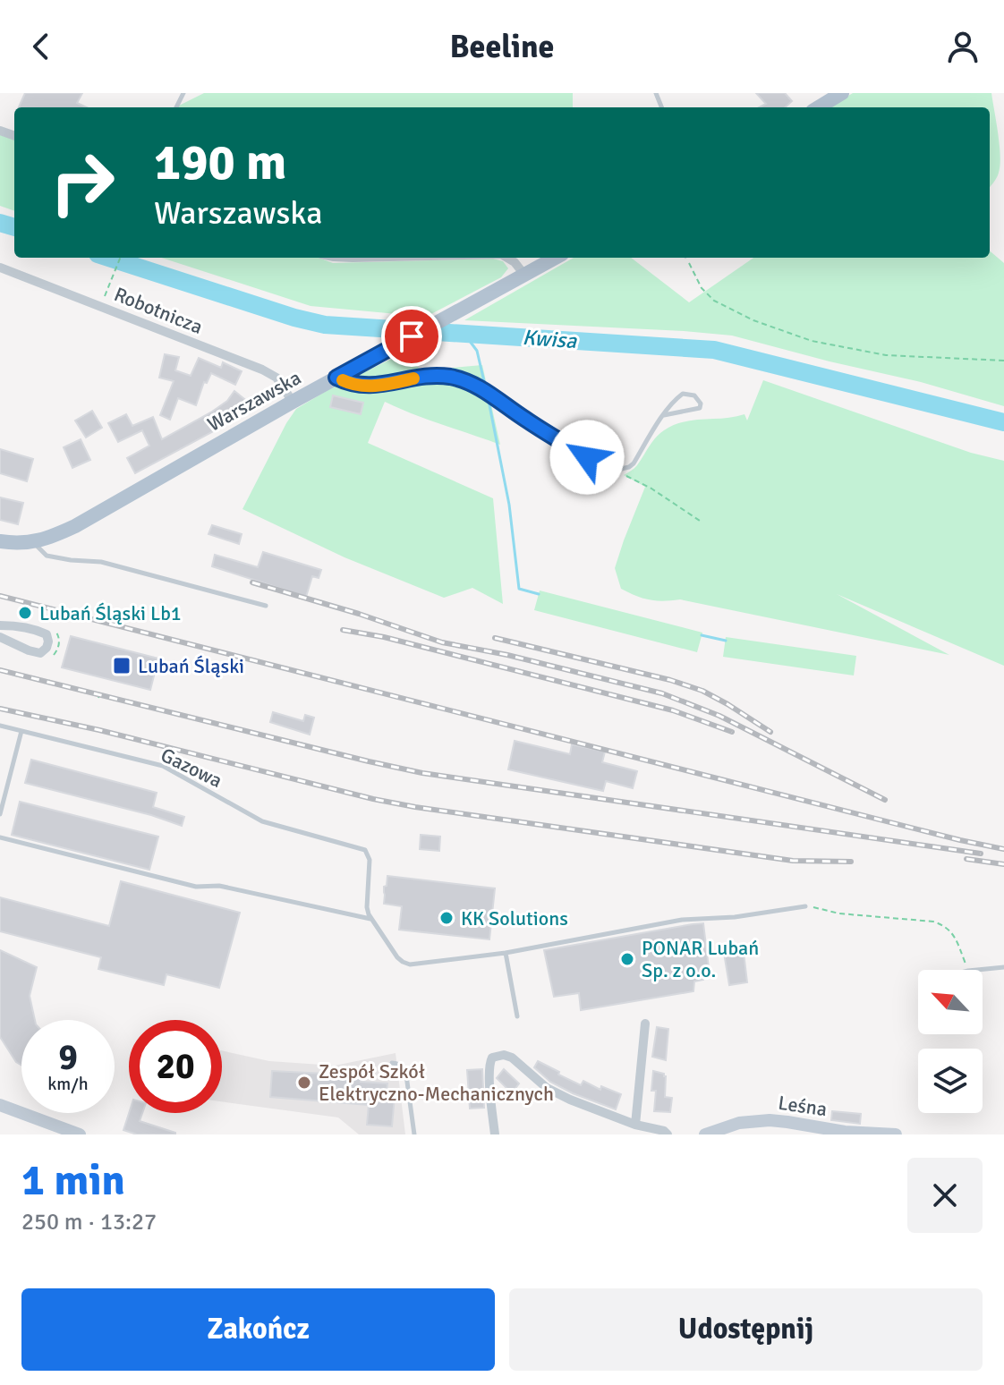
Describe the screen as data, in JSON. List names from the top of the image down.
{
  "streets": {
    "main road": ["Warszawska", "Leśna"],
    "street": ["Robotnicza"],
    "lane": ["Gazowa"]
  },
  "crossings": [
    ["Robotnicza", "Warszawska"]
  ],
  "water": ["Kwisa"],
  "places": {
    "other": [
      "Lubań Śląski Lb1",
      "KK Solutions",
      "PONAR Lubań Sp. z o.o.",
      "Zespół Szkół Elektryczno-Mechanicznych"
    ],
    "transit": ["Lubań Śląski"]
  },
  "north": "top left",
  "page": {
    "header": "Beeline",
    "turn": ["190 m", "Warszawska"],
    "speed": "9 km/h",
    "limit": "20",
    "heading": ["1 min", "250 m · 13:27"],
    "buttons": ["Zakończ", "Udostępnij"]
  }
}
